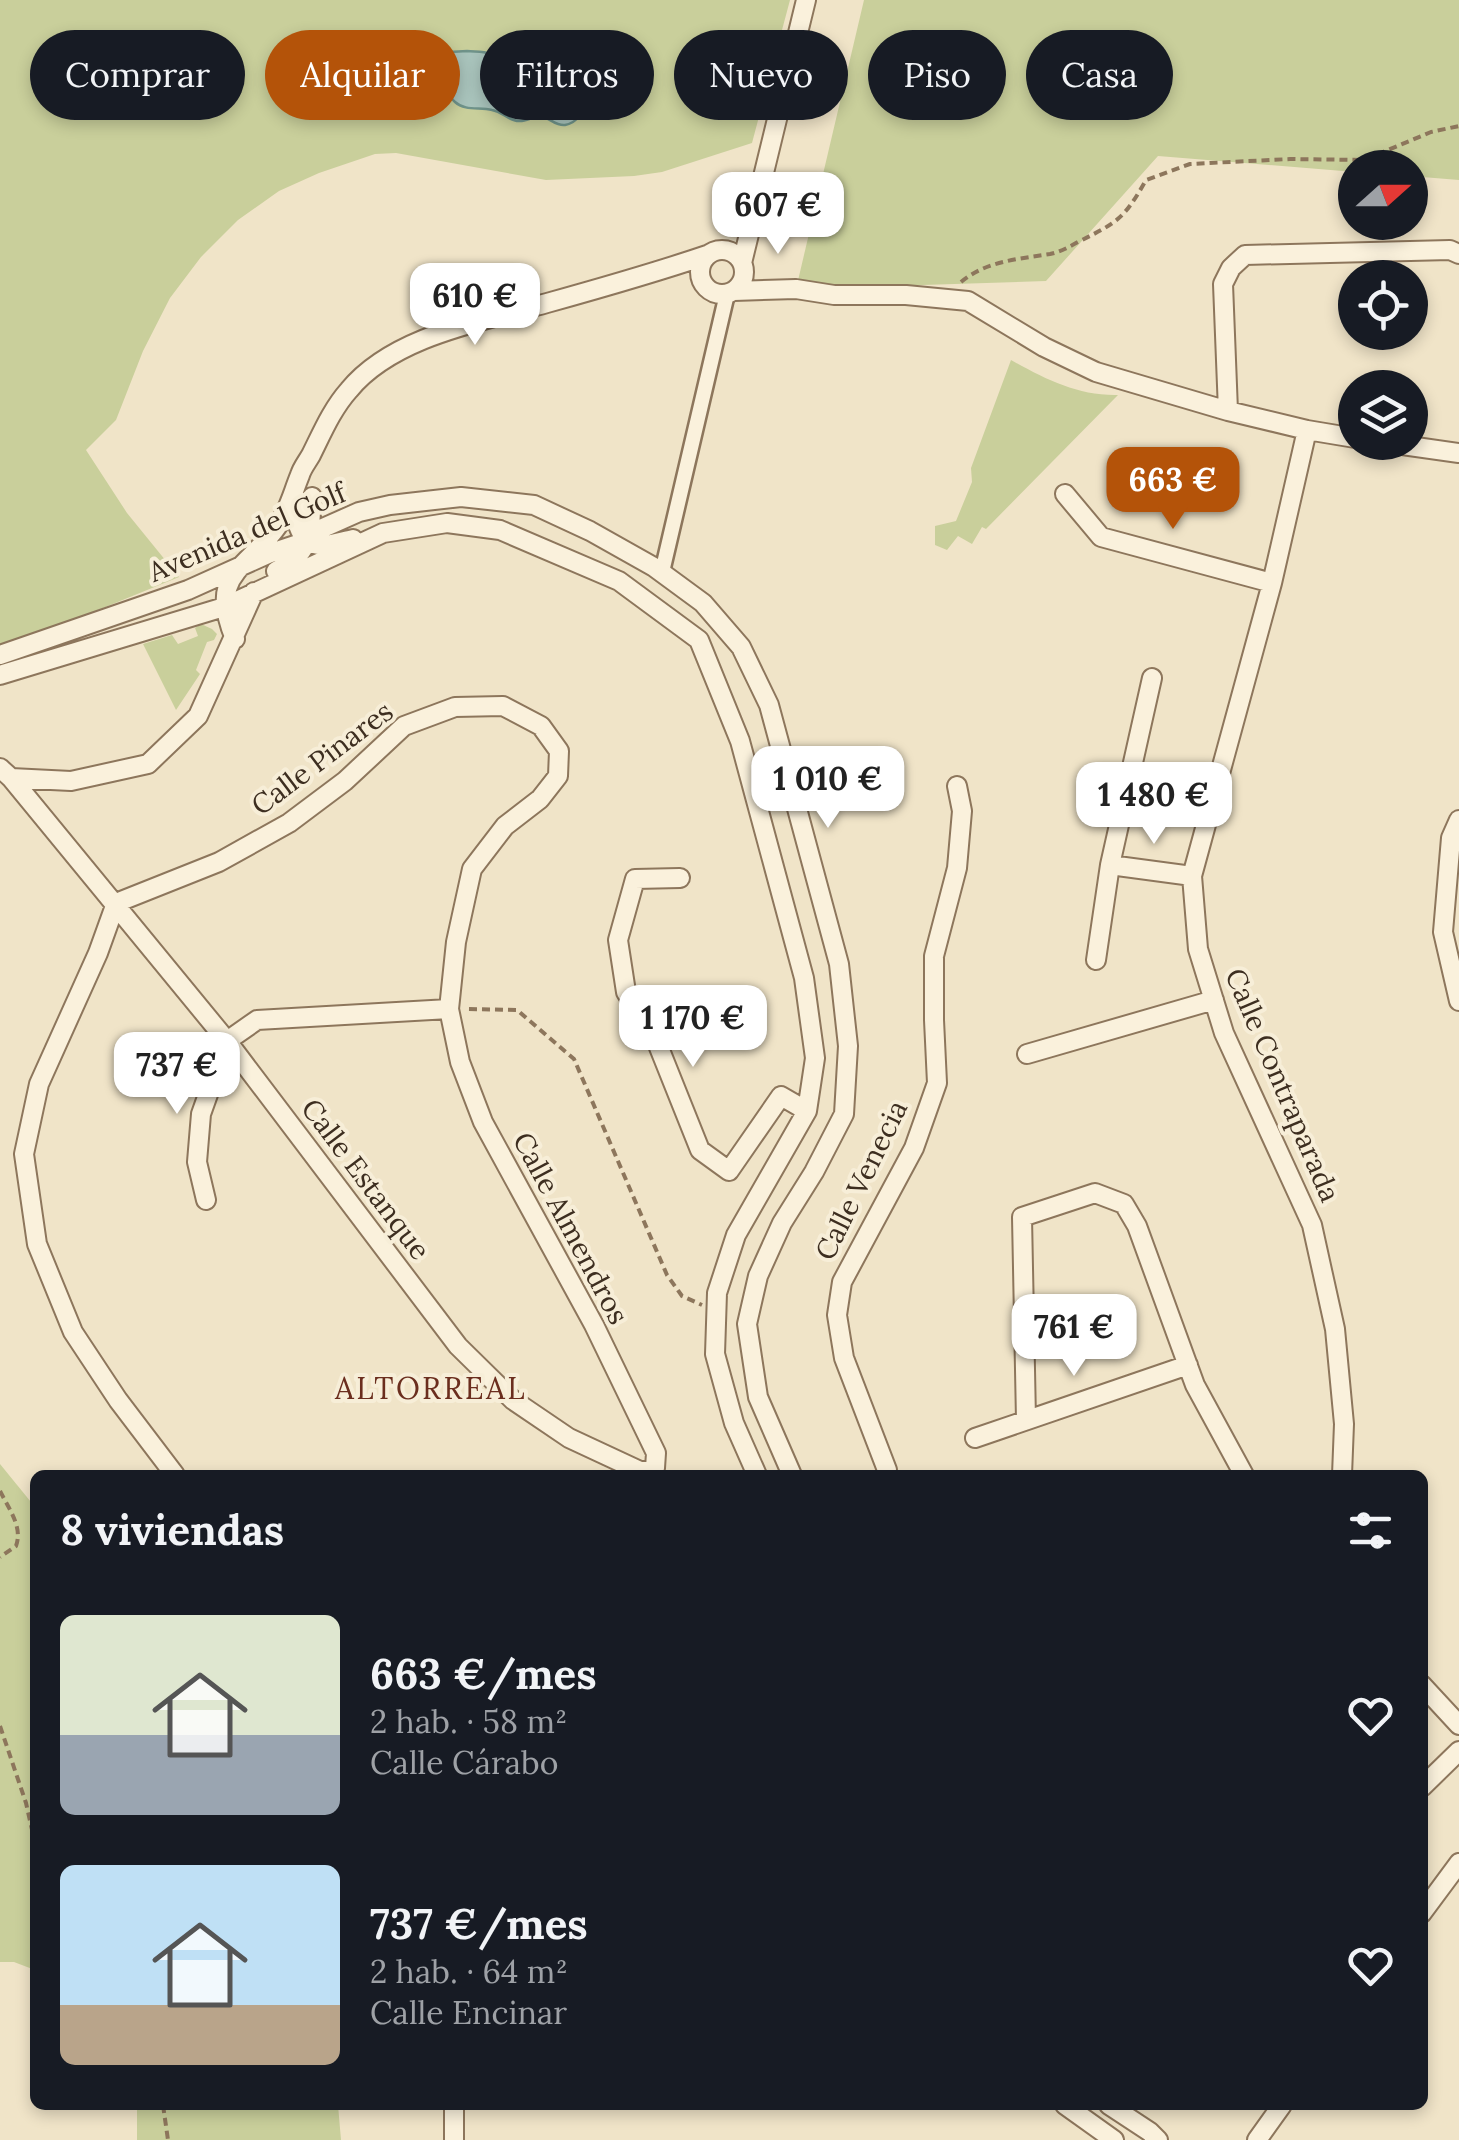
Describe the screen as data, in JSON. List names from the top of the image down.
{
  "streets": {
    "street": [
      "Avenida del Golf",
      "Calle Pinares",
      "Calle Contraparada",
      "Calle Estanque",
      "Calle Venecia",
      "Calle Almendros"
    ]
  },
  "crossings": [
    ["Calle Pinares", "Calle Estanque"],
    ["Calle Pinares", "Calle Almendros"],
    ["Calle Estanque", "Calle Almendros"]
  ],
  "districts": ["ALTORREAL"],
  "north": "right",
  "page": {
    "chip": [
      "Comprar",
      "Alquilar",
      "Filtros",
      "Nuevo",
      "Piso",
      "Casa"
    ],
    "price": [
      "607 €",
      "610 €",
      "663 €",
      "1 010 €",
      "1 480 €",
      "1 170 €",
      "737 €",
      "761 €"
    ],
    "heading": "8 viviendas",
    "list": [
      {
        "name": "663 €/mes",
        "note": "2 hab. · 58 m² · Calle Cárabo"
      },
      {
        "name": "737 €/mes",
        "note": "2 hab. · 64 m² · Calle Encinar"
      }
    ]
  }
}
